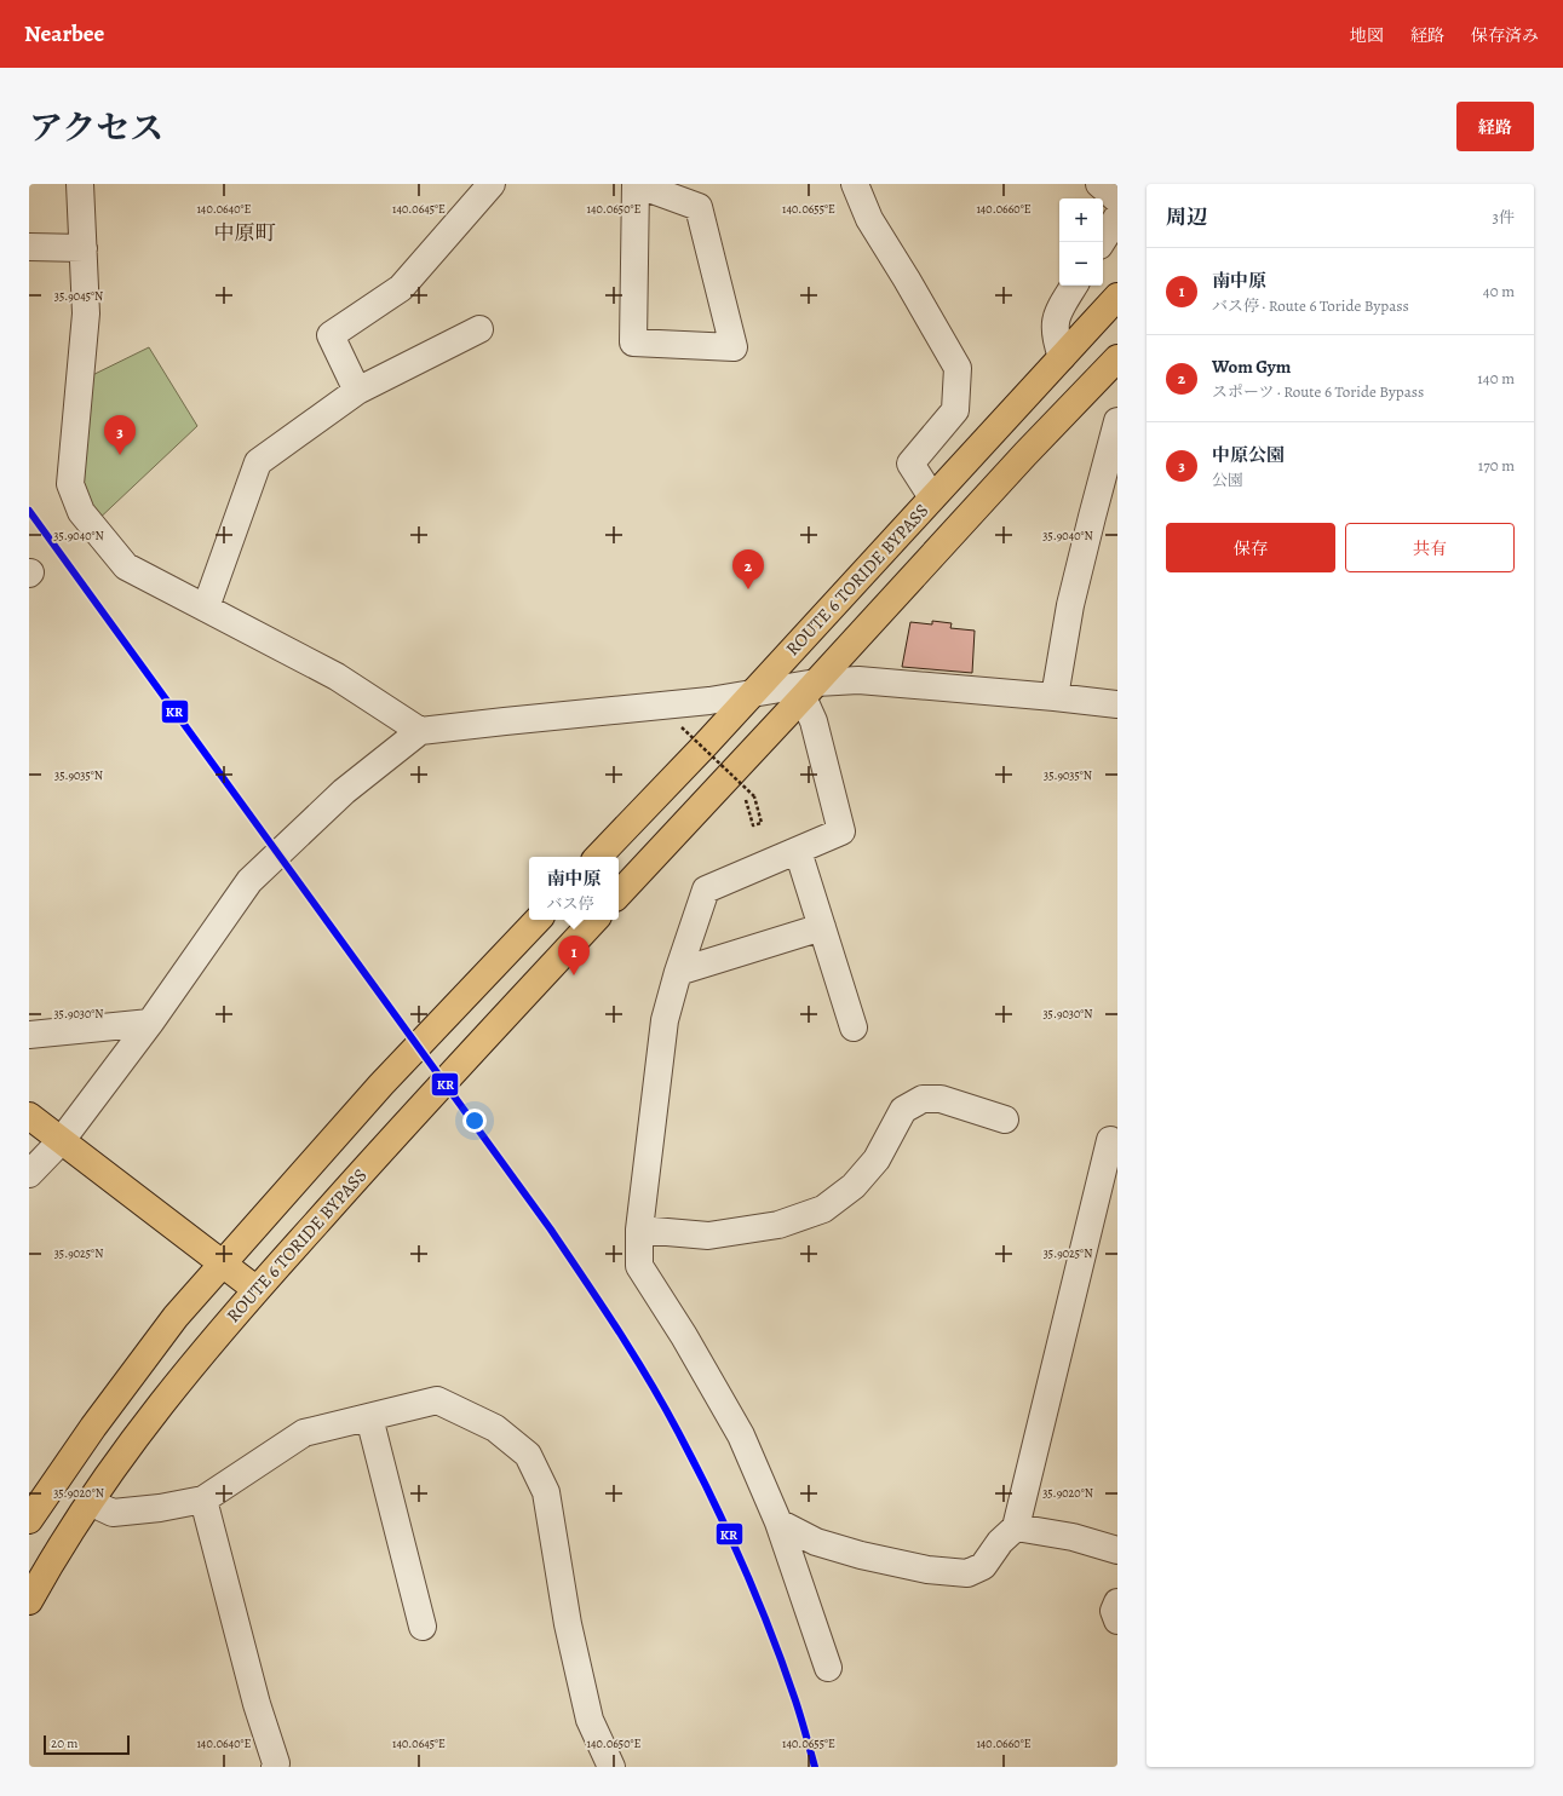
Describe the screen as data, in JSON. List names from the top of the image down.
{
  "streets": {
    "highway": ["ROUTE 6 TORIDE BYPASS"]
  },
  "districts": ["中原町"],
  "lines": ["transit line KR"],
  "scale_bar": "20 m",
  "page": {
    "header": "Nearbee",
    "nav": ["地図", "経路", "保存済み"],
    "title": "アクセス",
    "buttons": [
      "経路",
      ["保存", "共有"]
    ],
    "heading": ["周辺", "3件"],
    "map_buttons": ["+", "−"],
    "list": [
      {
        "mark": "1",
        "name": "南中原",
        "note": "バス停 · Route 6 Toride Bypass",
        "value": "40 m"
      },
      {
        "mark": "2",
        "name": "Wom Gym",
        "note": "スポーツ · Route 6 Toride Bypass",
        "value": "140 m"
      },
      {
        "mark": "3",
        "name": "中原公園",
        "note": "公園",
        "value": "170 m"
      }
    ],
    "pins": ["3", "2", "1"],
    "popup": ["南中原", "バス停"],
    "scale": "20 m"
  },
  "coordinates": [
    "140.0640°E",
    "140.0645°E",
    "140.0650°E",
    "140.0655°E",
    "140.0660°E",
    "35.9045°N",
    "35.9040°N",
    "35.9035°N",
    "35.9030°N",
    "35.9025°N",
    "35.9020°N"
  ]
}
